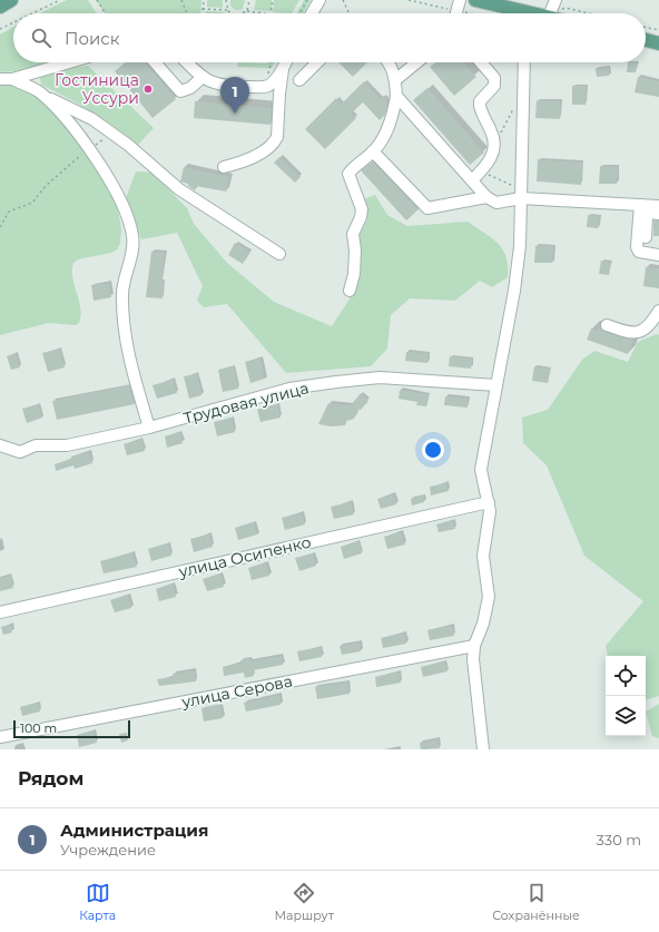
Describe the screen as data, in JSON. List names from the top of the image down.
{
  "streets": {
    "street": ["Трудовая улица", "улица Осипенко", "улица Серова"]
  },
  "places": ["Гостиница Уссури"],
  "scale_bar": "100 m",
  "page": {
    "search": "Поиск",
    "pins": "1",
    "scale": "100 m",
    "heading": "Рядом",
    "list": [
      {
        "mark": "1",
        "name": "Администрация",
        "note": "Учреждение",
        "value": "330 m"
      }
    ],
    "nav": ["Карта", "Маршрут", "Сохранённые"]
  }
}
